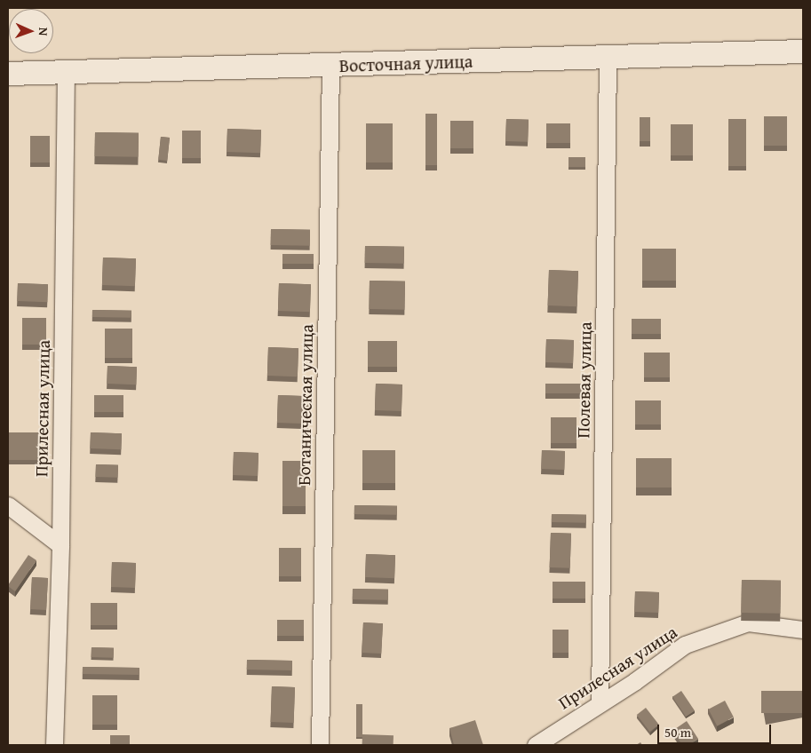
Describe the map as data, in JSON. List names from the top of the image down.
{
  "streets": {
    "street": [
      "Восточная улица",
      "Полевая улица",
      "Ботаническая улица",
      "Прилесная улица"
    ]
  },
  "crossings": [
    ["Восточная улица", "Полевая улица"],
    ["Восточная улица", "Ботаническая улица"],
    ["Восточная улица", "Прилесная улица"],
    ["Полевая улица", "Прилесная улица"]
  ],
  "scale_bar": "50 m",
  "north": "right"
}
